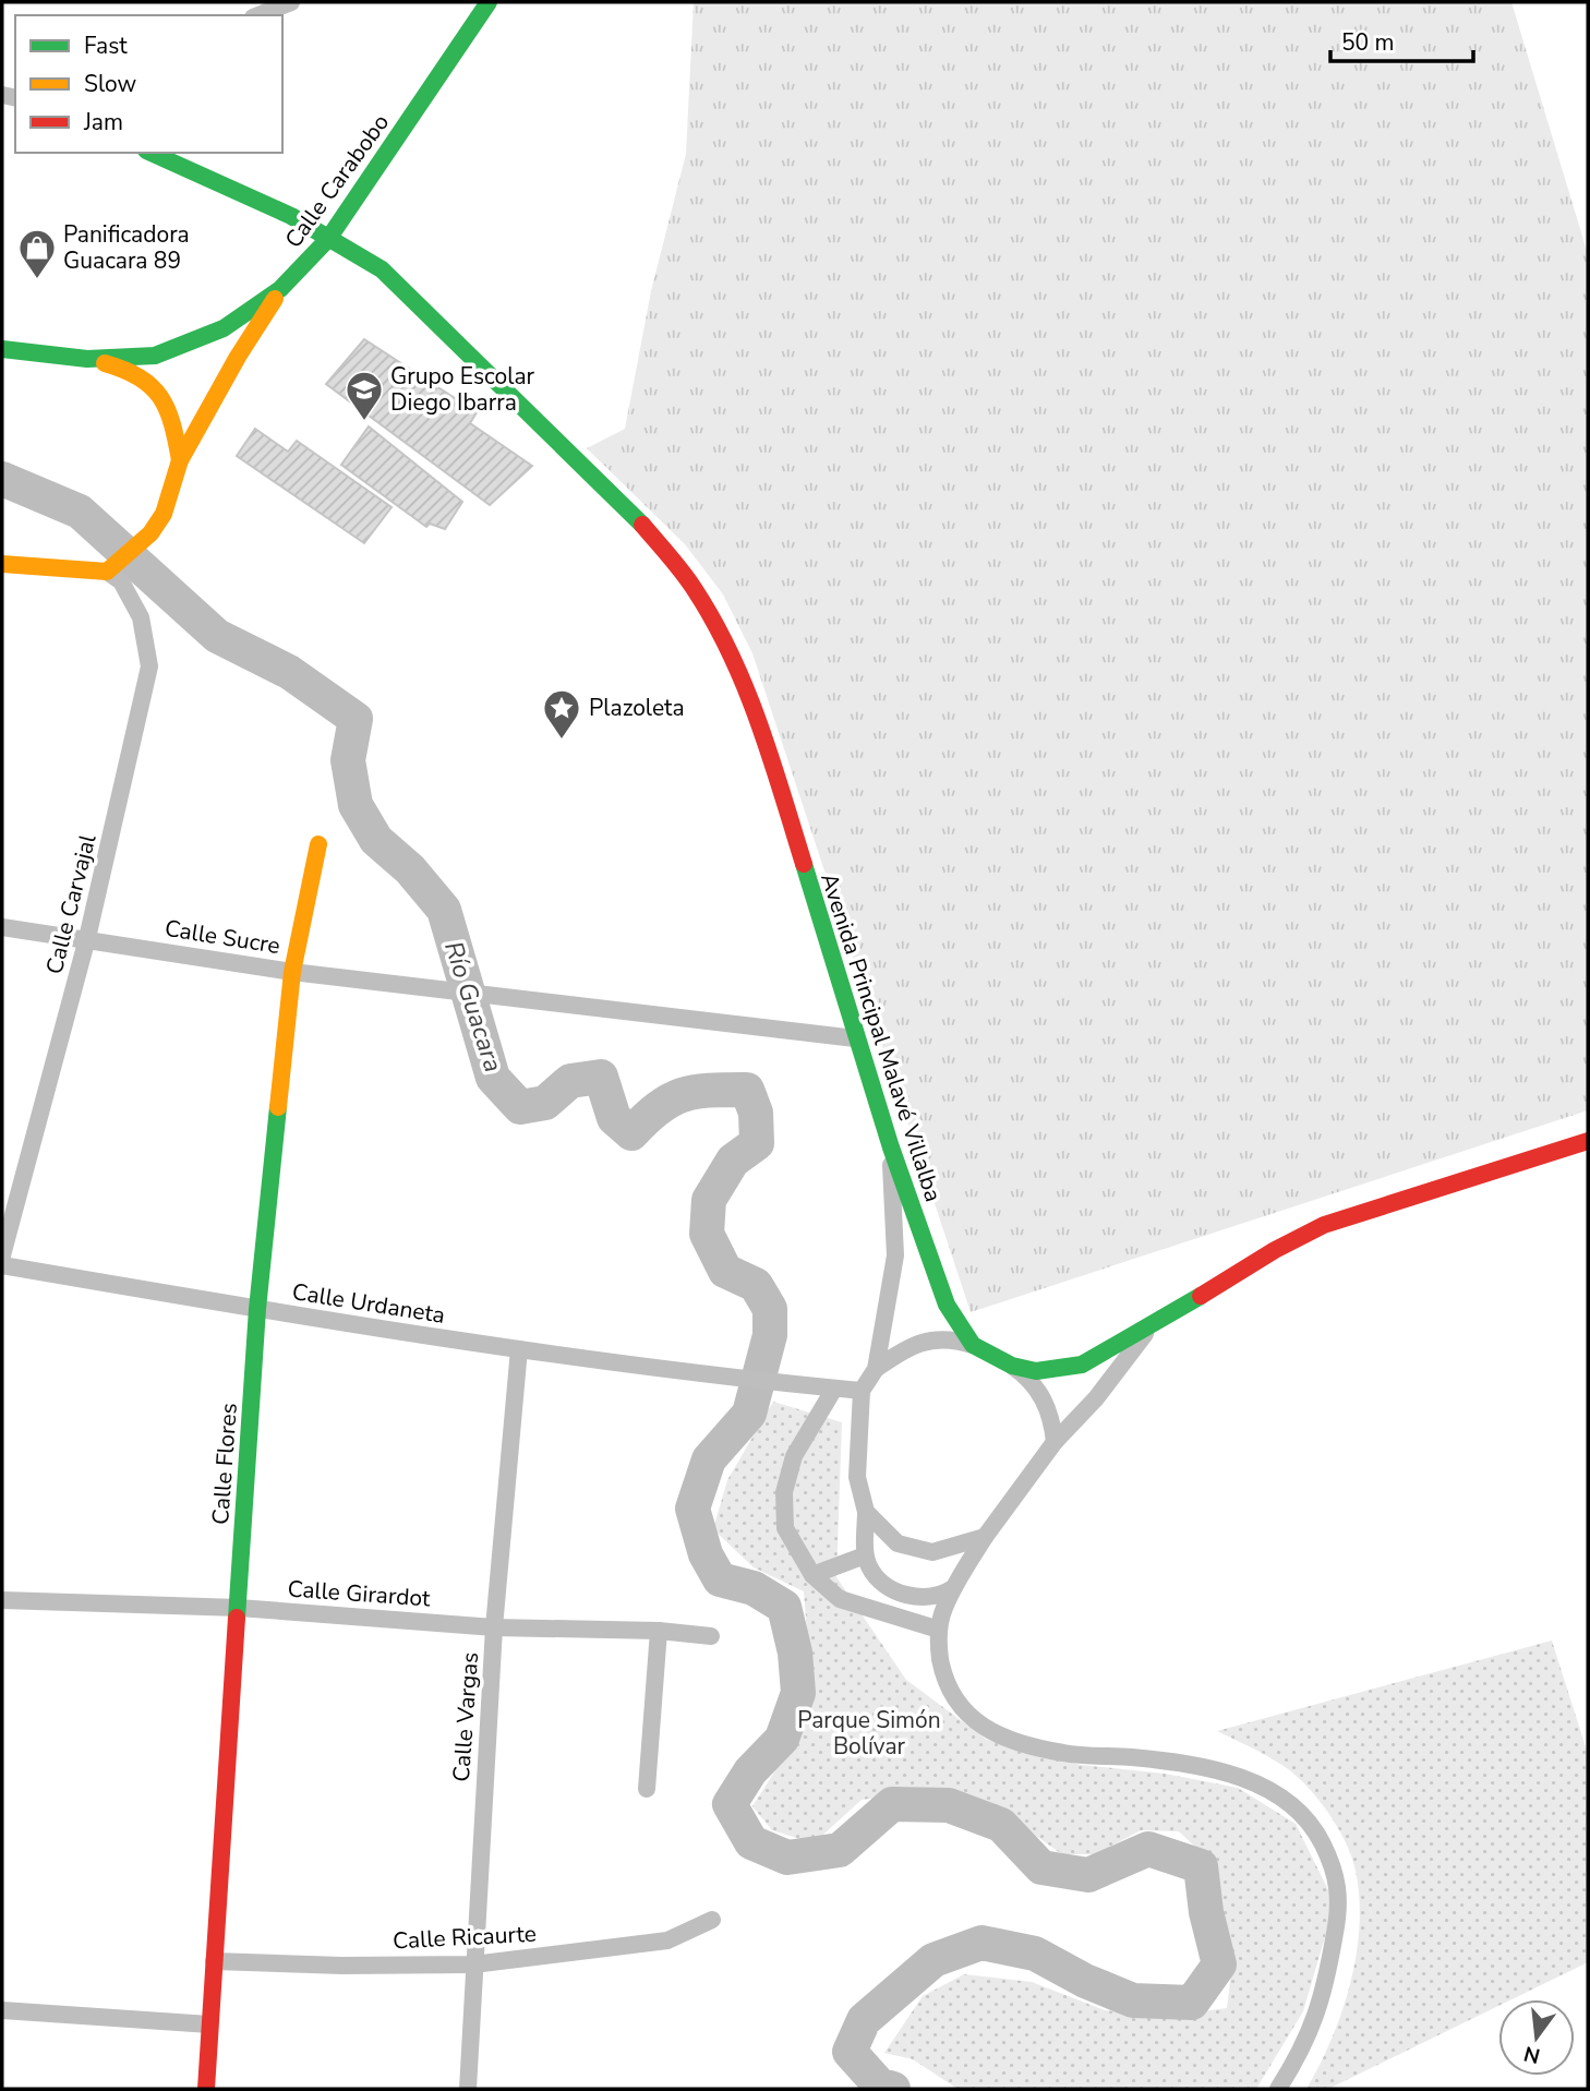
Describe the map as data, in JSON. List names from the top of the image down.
{
  "streets": {
    "street": [
      "Calle Carabobo",
      "Calle Carvajal",
      "Calle Sucre",
      "Avenida Principal Malavé Villalba",
      "Calle Urdaneta",
      "Calle Flores",
      "Calle Girardot",
      "Calle Vargas",
      "Calle Ricaurte"
    ]
  },
  "crossings": [
    ["Calle Carabobo", "Avenida Principal Malavé Villalba"],
    ["Calle Carvajal", "Calle Sucre"],
    ["Calle Sucre", "Avenida Principal Malavé Villalba"],
    ["Calle Sucre", "Calle Flores"],
    ["Avenida Principal Malavé Villalba", "Calle Urdaneta"],
    ["Calle Urdaneta", "Calle Flores"],
    ["Calle Urdaneta", "Calle Vargas"],
    ["Calle Flores", "Calle Girardot"],
    ["Calle Flores", "Calle Ricaurte"],
    ["Calle Girardot", "Calle Vargas"],
    ["Calle Vargas", "Calle Ricaurte"]
  ],
  "water": ["Río Guacara"],
  "parks": ["Parque Simón Bolívar"],
  "places": {
    "shop": ["Panificadora Guacara 89"],
    "school or university": ["Grupo Escolar Diego Ibarra"],
    "place": ["Plazoleta"]
  },
  "legend": ["Fast", "Slow", "Jam"],
  "scale_bar": "50 m",
  "north": "bottom"
}
